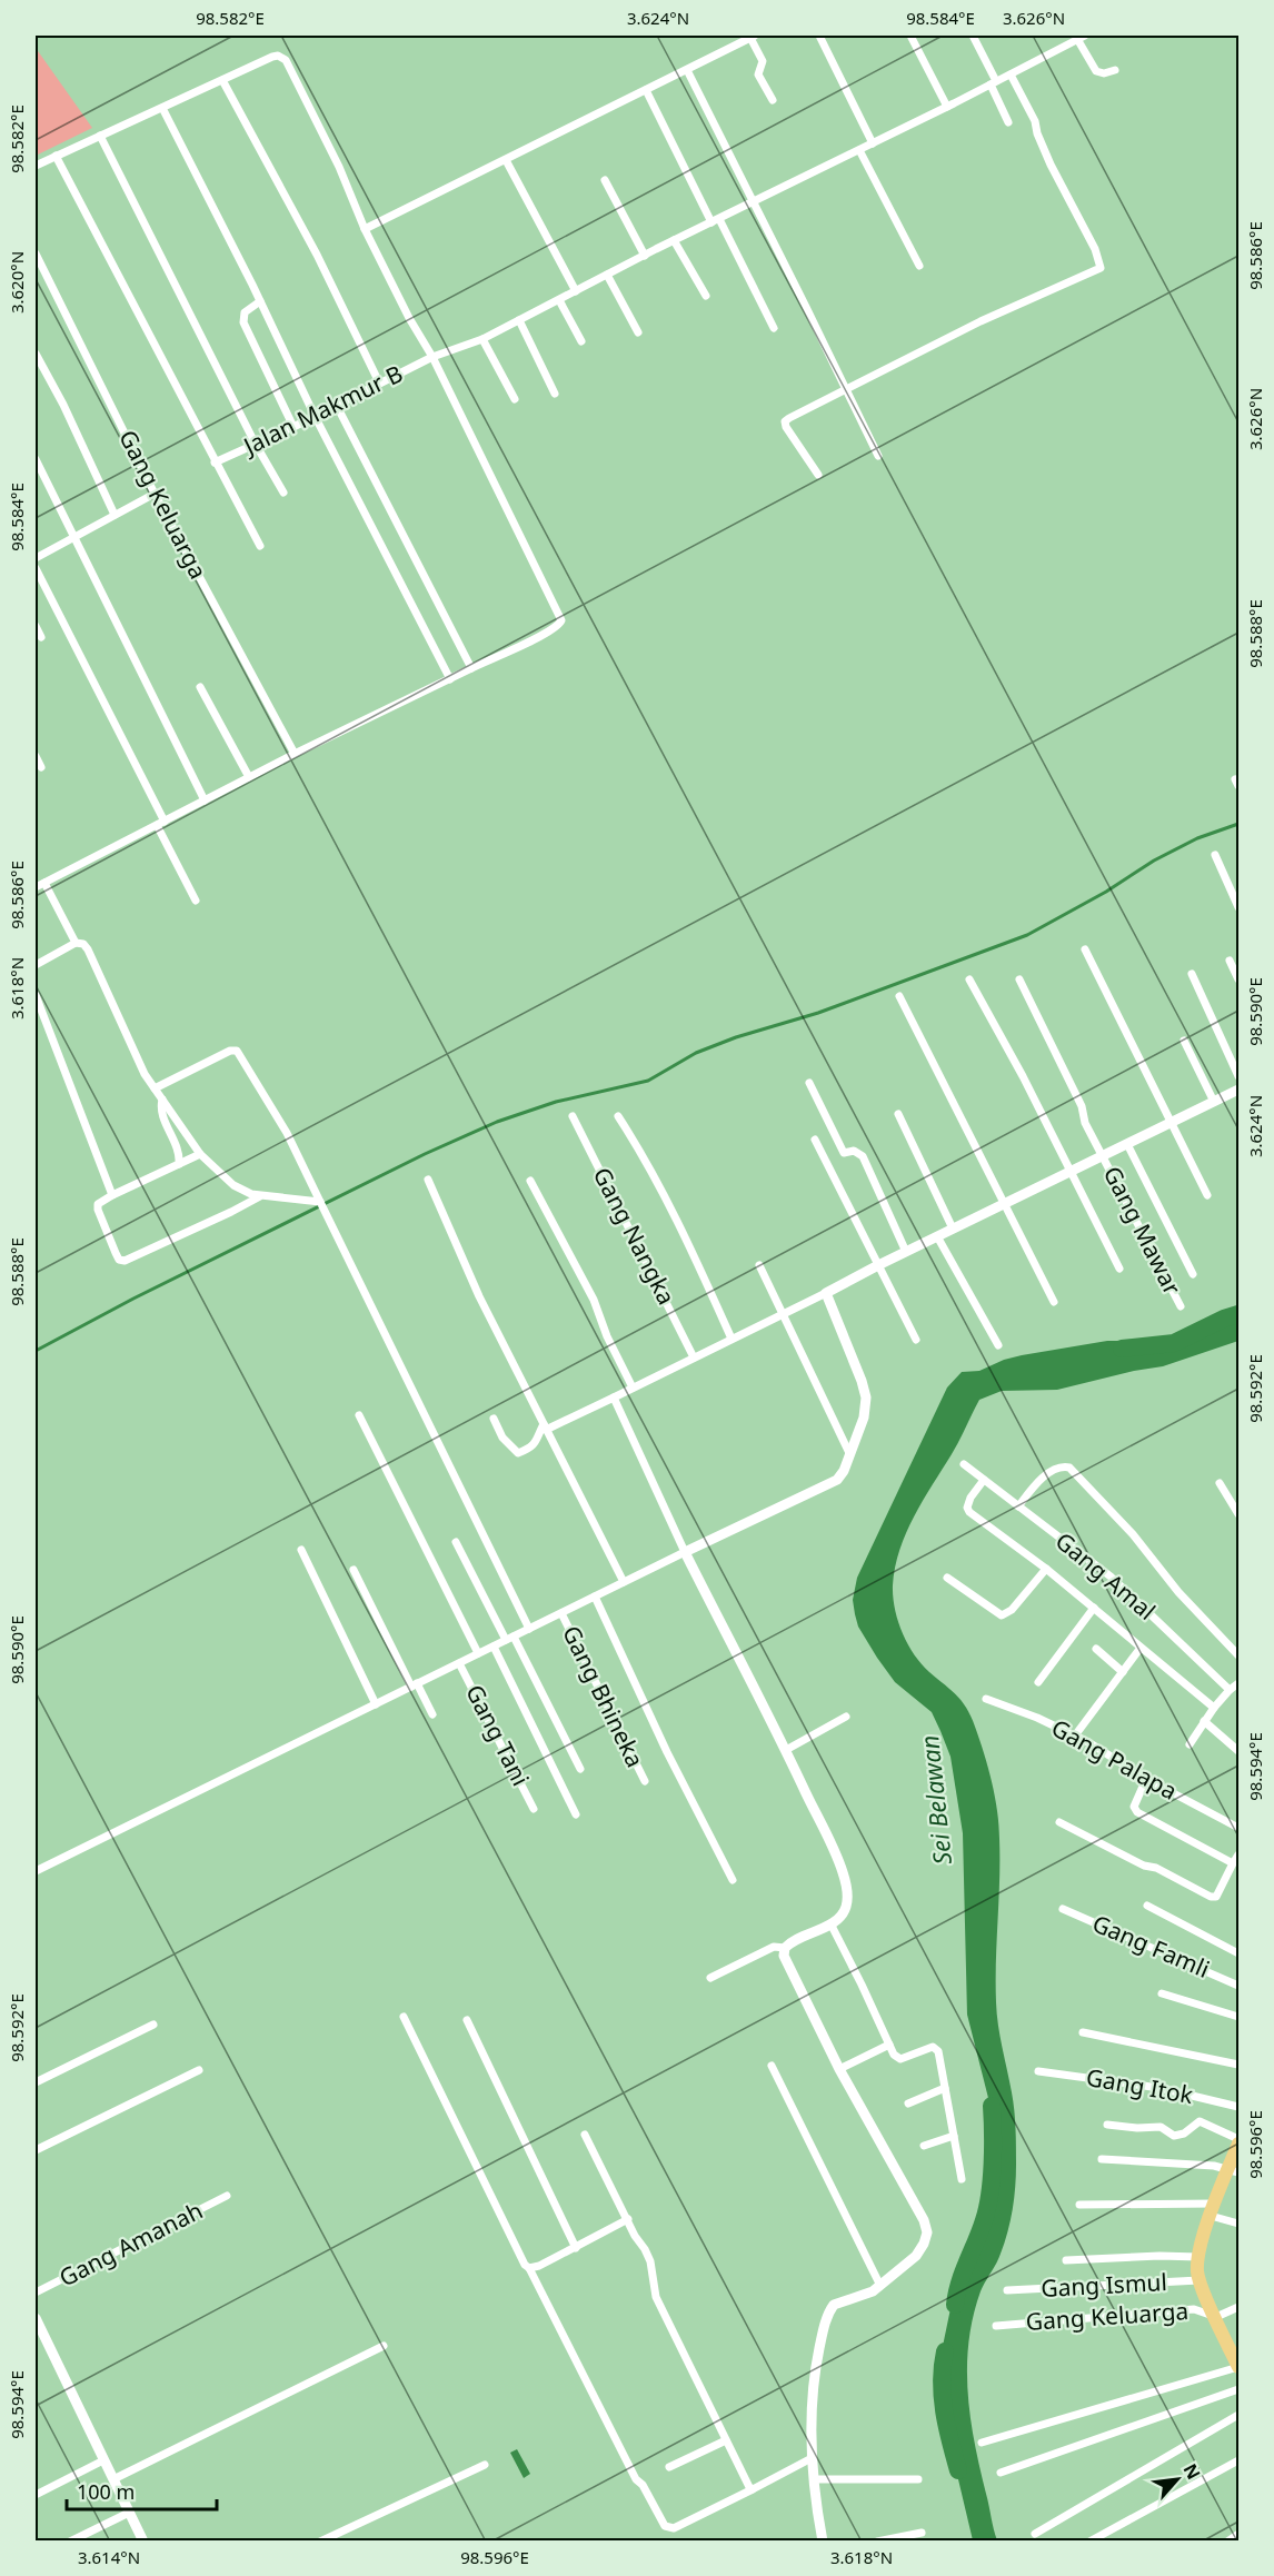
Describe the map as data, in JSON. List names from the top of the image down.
{
  "streets": {
    "street": [
      "Jalan Makmur B",
      "Gang Keluarga",
      "Gang Mawar",
      "Gang Nangka",
      "Gang Amal",
      "Gang Bhineka",
      "Gang Tani",
      "Gang Palapa",
      "Gang Famli",
      "Gang Itok",
      "Gang Amanah",
      "Gang Ismul"
    ]
  },
  "water": ["Sei Belawan"],
  "scale_bar": "100 m",
  "north": "top right",
  "coordinates": [
    "98.582°E",
    "3.624°N",
    "98.584°E",
    "3.626°N",
    "98.586°E",
    "3.620°N",
    "98.588°E",
    "3.618°N",
    "98.590°E",
    "98.592°E",
    "98.594°E",
    "98.596°E",
    "3.614°N"
  ]
}
